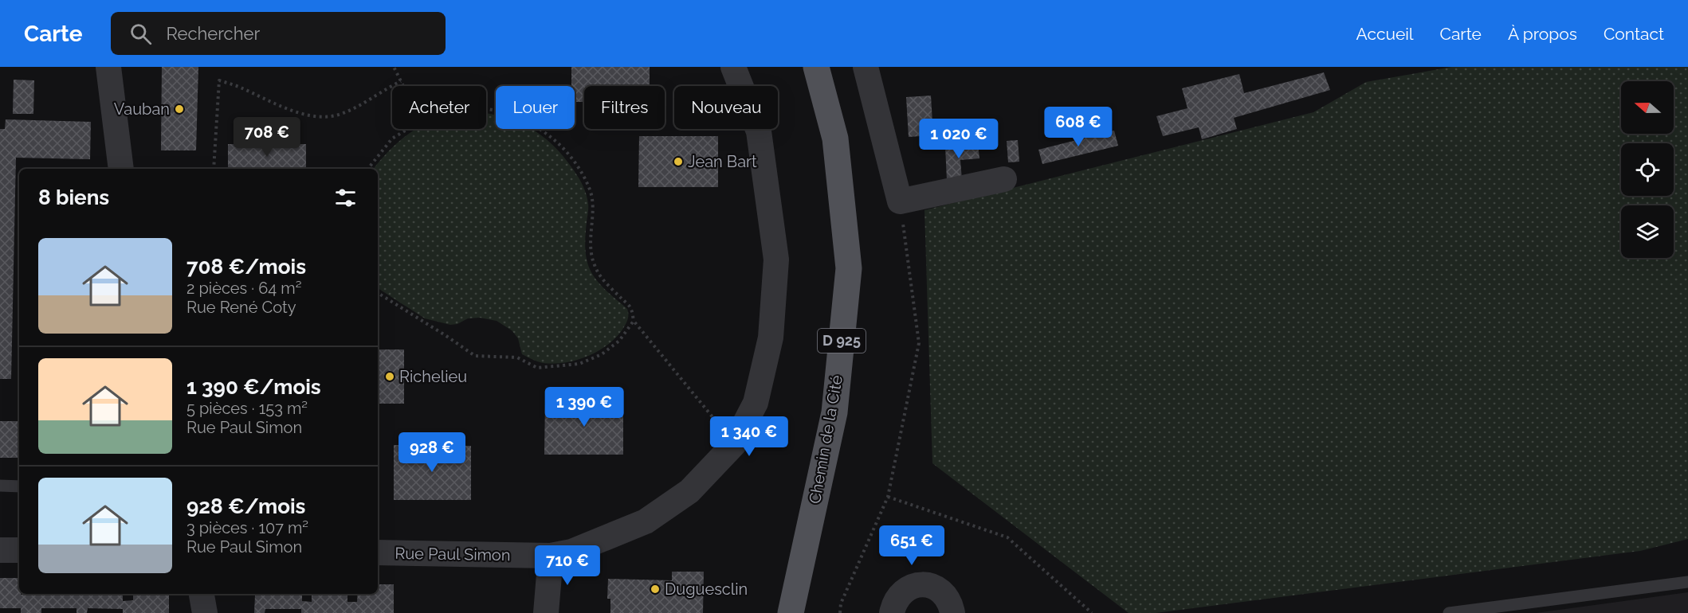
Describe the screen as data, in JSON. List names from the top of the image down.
{
  "streets": {
    "main road": ["D 925", "Chemin de la Cité"],
    "street": ["Rue Paul Simon"]
  },
  "places": [
    "Vauban",
    "Jean Bart",
    "Richelieu",
    "Duguesclin"
  ],
  "north": "left",
  "page": {
    "header": "Carte",
    "search": "Rechercher",
    "nav": [
      "Accueil",
      "Carte",
      "À propos",
      "Contact"
    ],
    "chip": [
      "Acheter",
      "Louer",
      "Filtres",
      "Nouveau"
    ],
    "price": [
      "608 €",
      "708 €",
      "1 020 €",
      "1 390 €",
      "1 340 €",
      "928 €",
      "651 €",
      "710 €"
    ],
    "heading": "8 biens",
    "list": [
      {
        "name": "708 €/mois",
        "note": "2 pièces · 64 m² · Rue René Coty"
      },
      {
        "name": "1 390 €/mois",
        "note": "5 pièces · 153 m² · Rue Paul Simon"
      },
      {
        "name": "928 €/mois",
        "note": "3 pièces · 107 m² · Rue Paul Simon"
      }
    ]
  }
}
